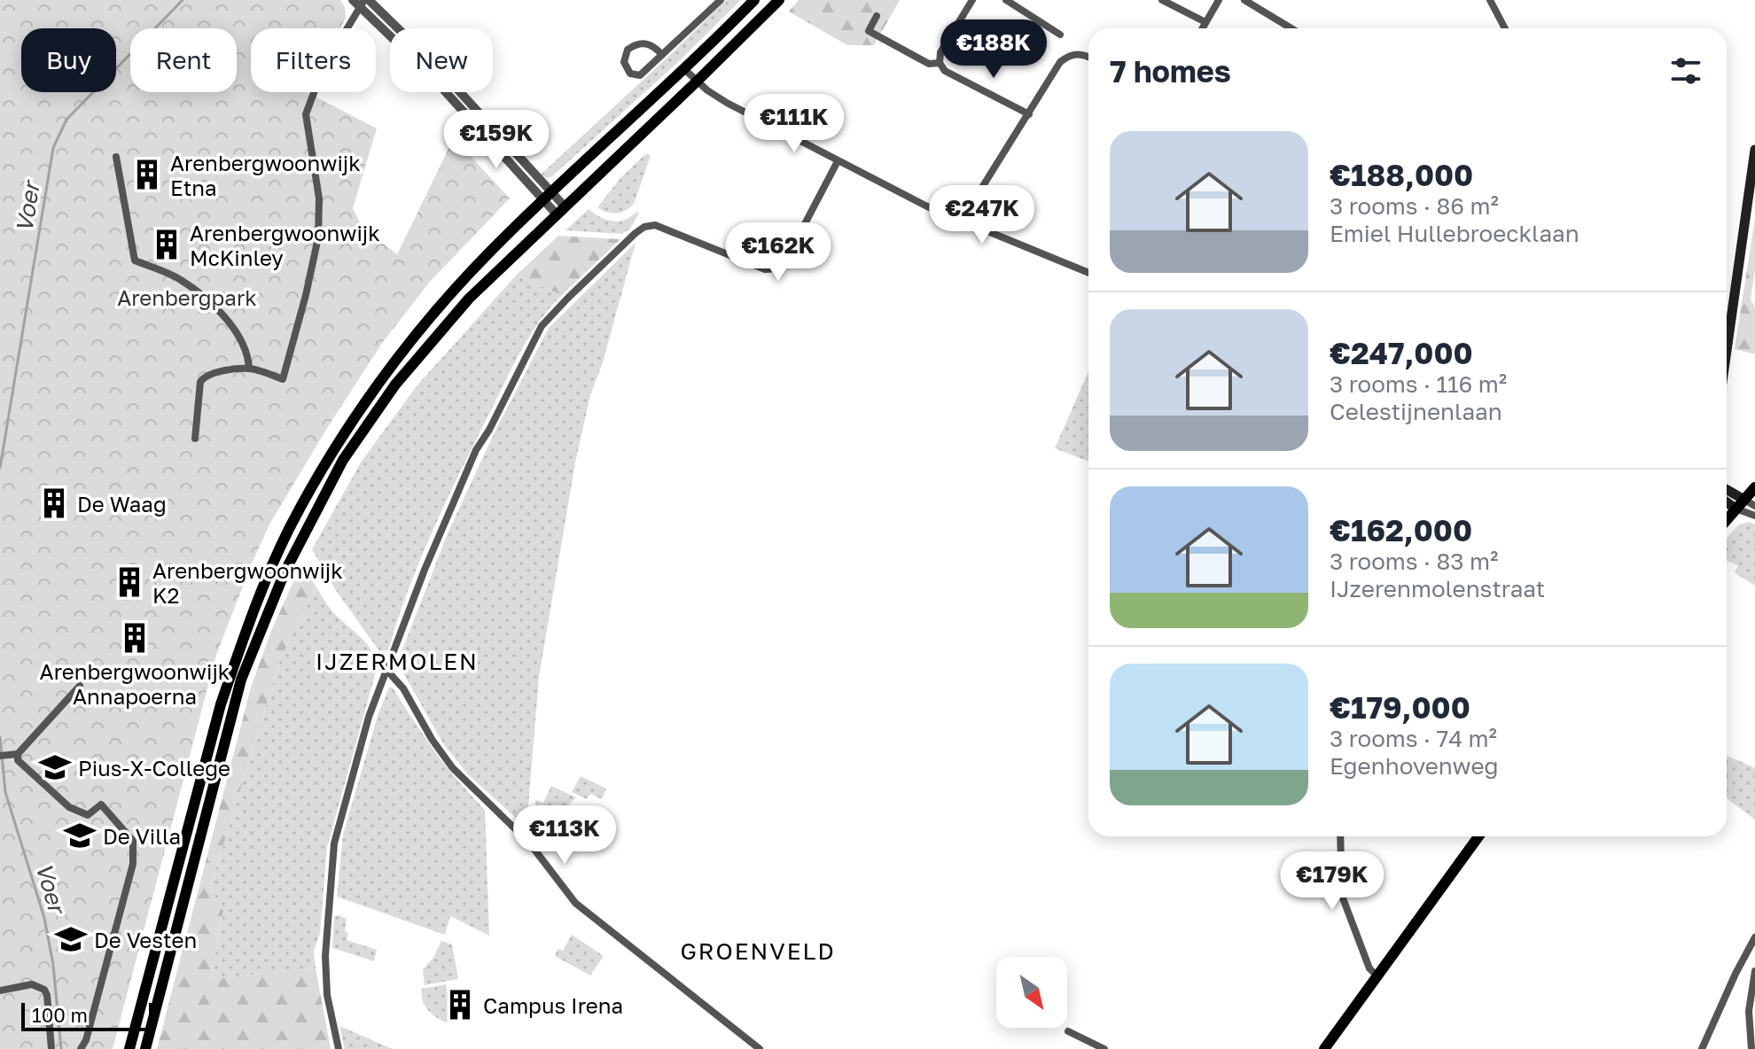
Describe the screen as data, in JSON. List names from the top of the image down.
{
  "districts": ["IJZERMOLEN", "GROENVELD"],
  "water": ["Voer"],
  "parks": ["Arenbergpark"],
  "places": {
    "building": [
      "Arenbergwoonwijk Etna",
      "Arenbergwoonwijk McKinley",
      "De Waag",
      "Arenbergwoonwijk K2",
      "Arenbergwoonwijk Annapoerna",
      "Campus Irena"
    ],
    "school or university": ["Pius-X-College", "De Villa", "De Vesten"]
  },
  "scale_bar": "100 m",
  "north": "bottom right",
  "page": {
    "price": [
      "€188K",
      "€111K",
      "€159K",
      "€247K",
      "€162K",
      "€113K",
      "€179K"
    ],
    "chip": [
      "Buy",
      "Rent",
      "Filters",
      "New"
    ],
    "heading": "7 homes",
    "list": [
      {
        "name": "€188,000",
        "note": "3 rooms · 86 m² · Emiel Hullebroecklaan"
      },
      {
        "name": "€247,000",
        "note": "3 rooms · 116 m² · Celestijnenlaan"
      },
      {
        "name": "€162,000",
        "note": "3 rooms · 83 m² · IJzerenmolenstraat"
      },
      {
        "name": "€179,000",
        "note": "3 rooms · 74 m² · Egenhovenweg"
      }
    ],
    "scale": "100 m"
  }
}
